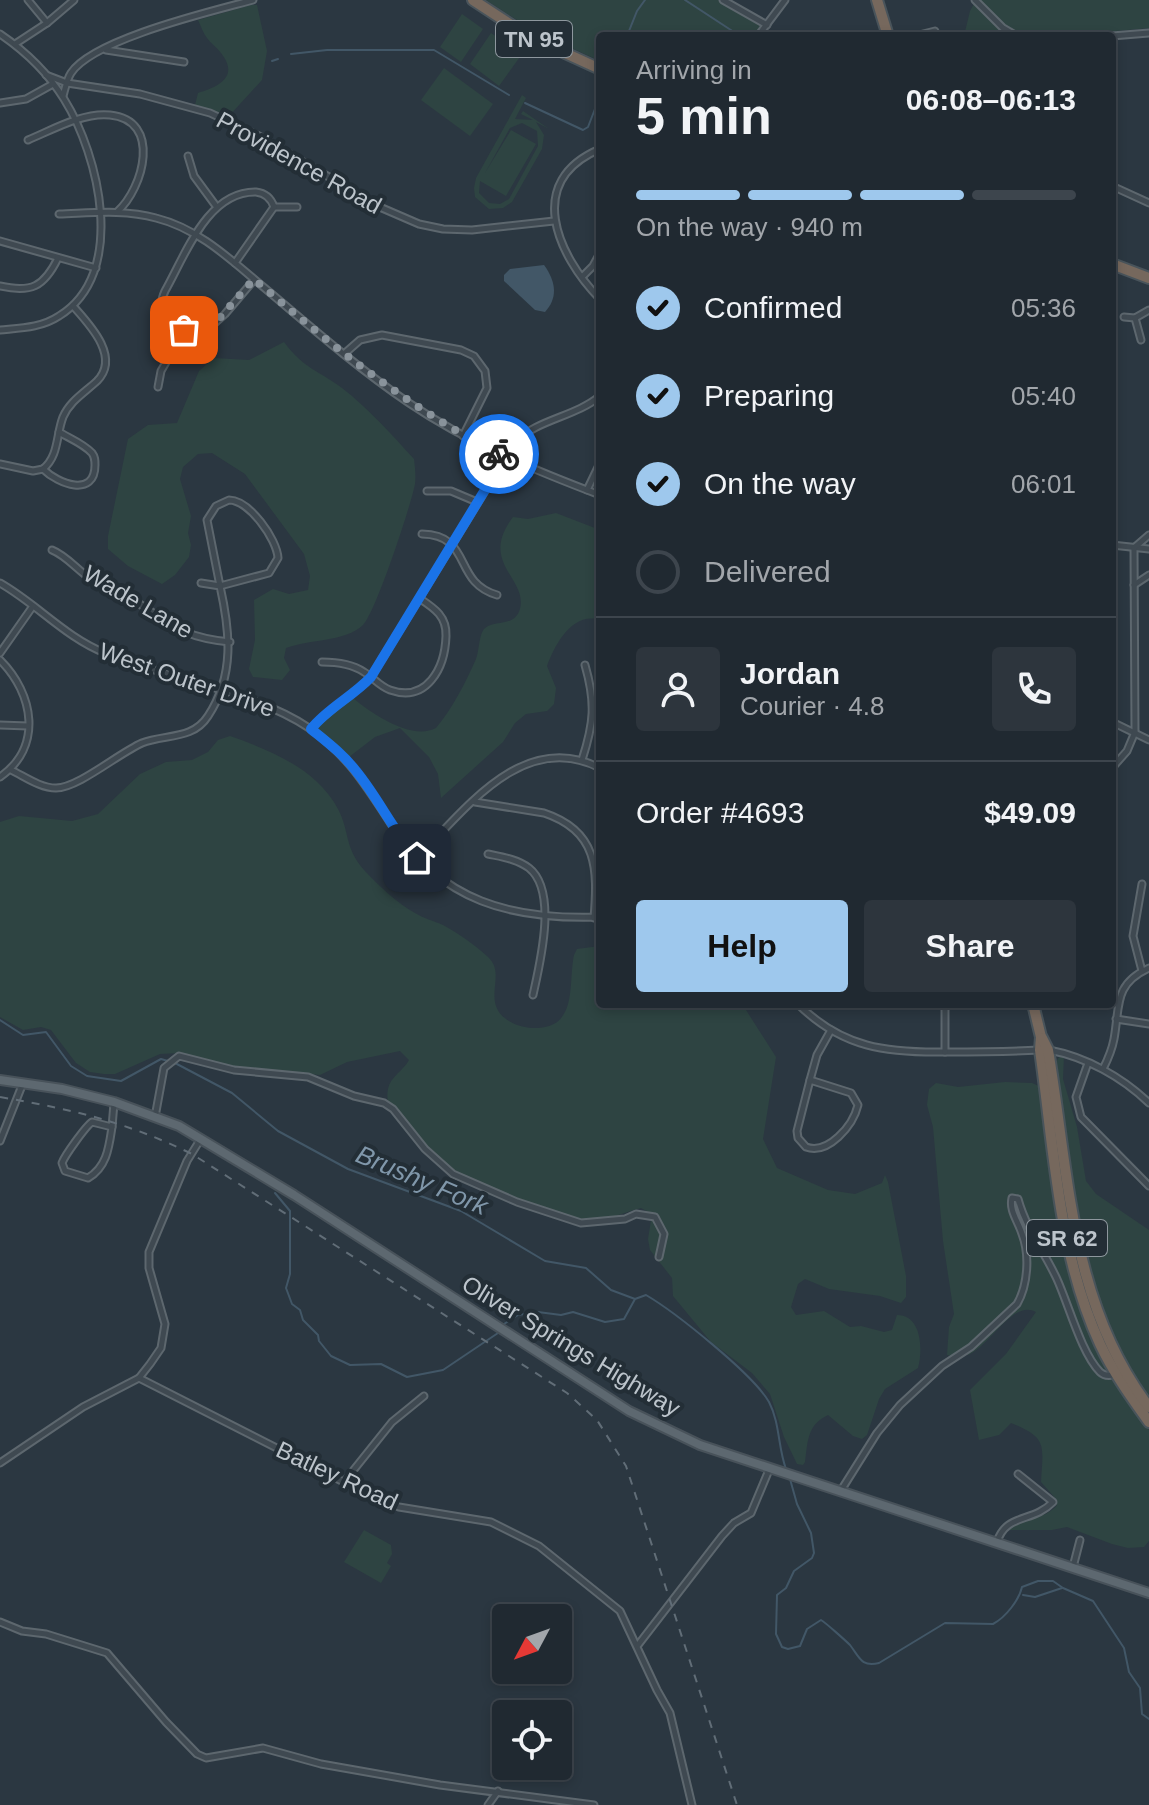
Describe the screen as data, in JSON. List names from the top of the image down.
{
  "streets": {
    "highway": ["TN 95", "SR 62"],
    "main road": ["Oliver Springs Highway"],
    "street": [
      "Providence Road",
      "Wade Lane",
      "West Outer Drive",
      "Batley Road"
    ]
  },
  "water": ["Brushy Fork"],
  "north": "bottom left",
  "page": {
    "heading": ["5 min", "Arriving in", "06:08–06:13"],
    "panel": [
      "Jordan",
      "Courier · 4.8",
      "Order #4693",
      "$49.09"
    ],
    "bar": "On the way · 940 m",
    "list": [
      ["Confirmed", "05:36"],
      ["Preparing", "05:40"],
      ["On the way", "06:01"],
      "Delivered"
    ],
    "buttons": ["Help", "Share"]
  }
}
